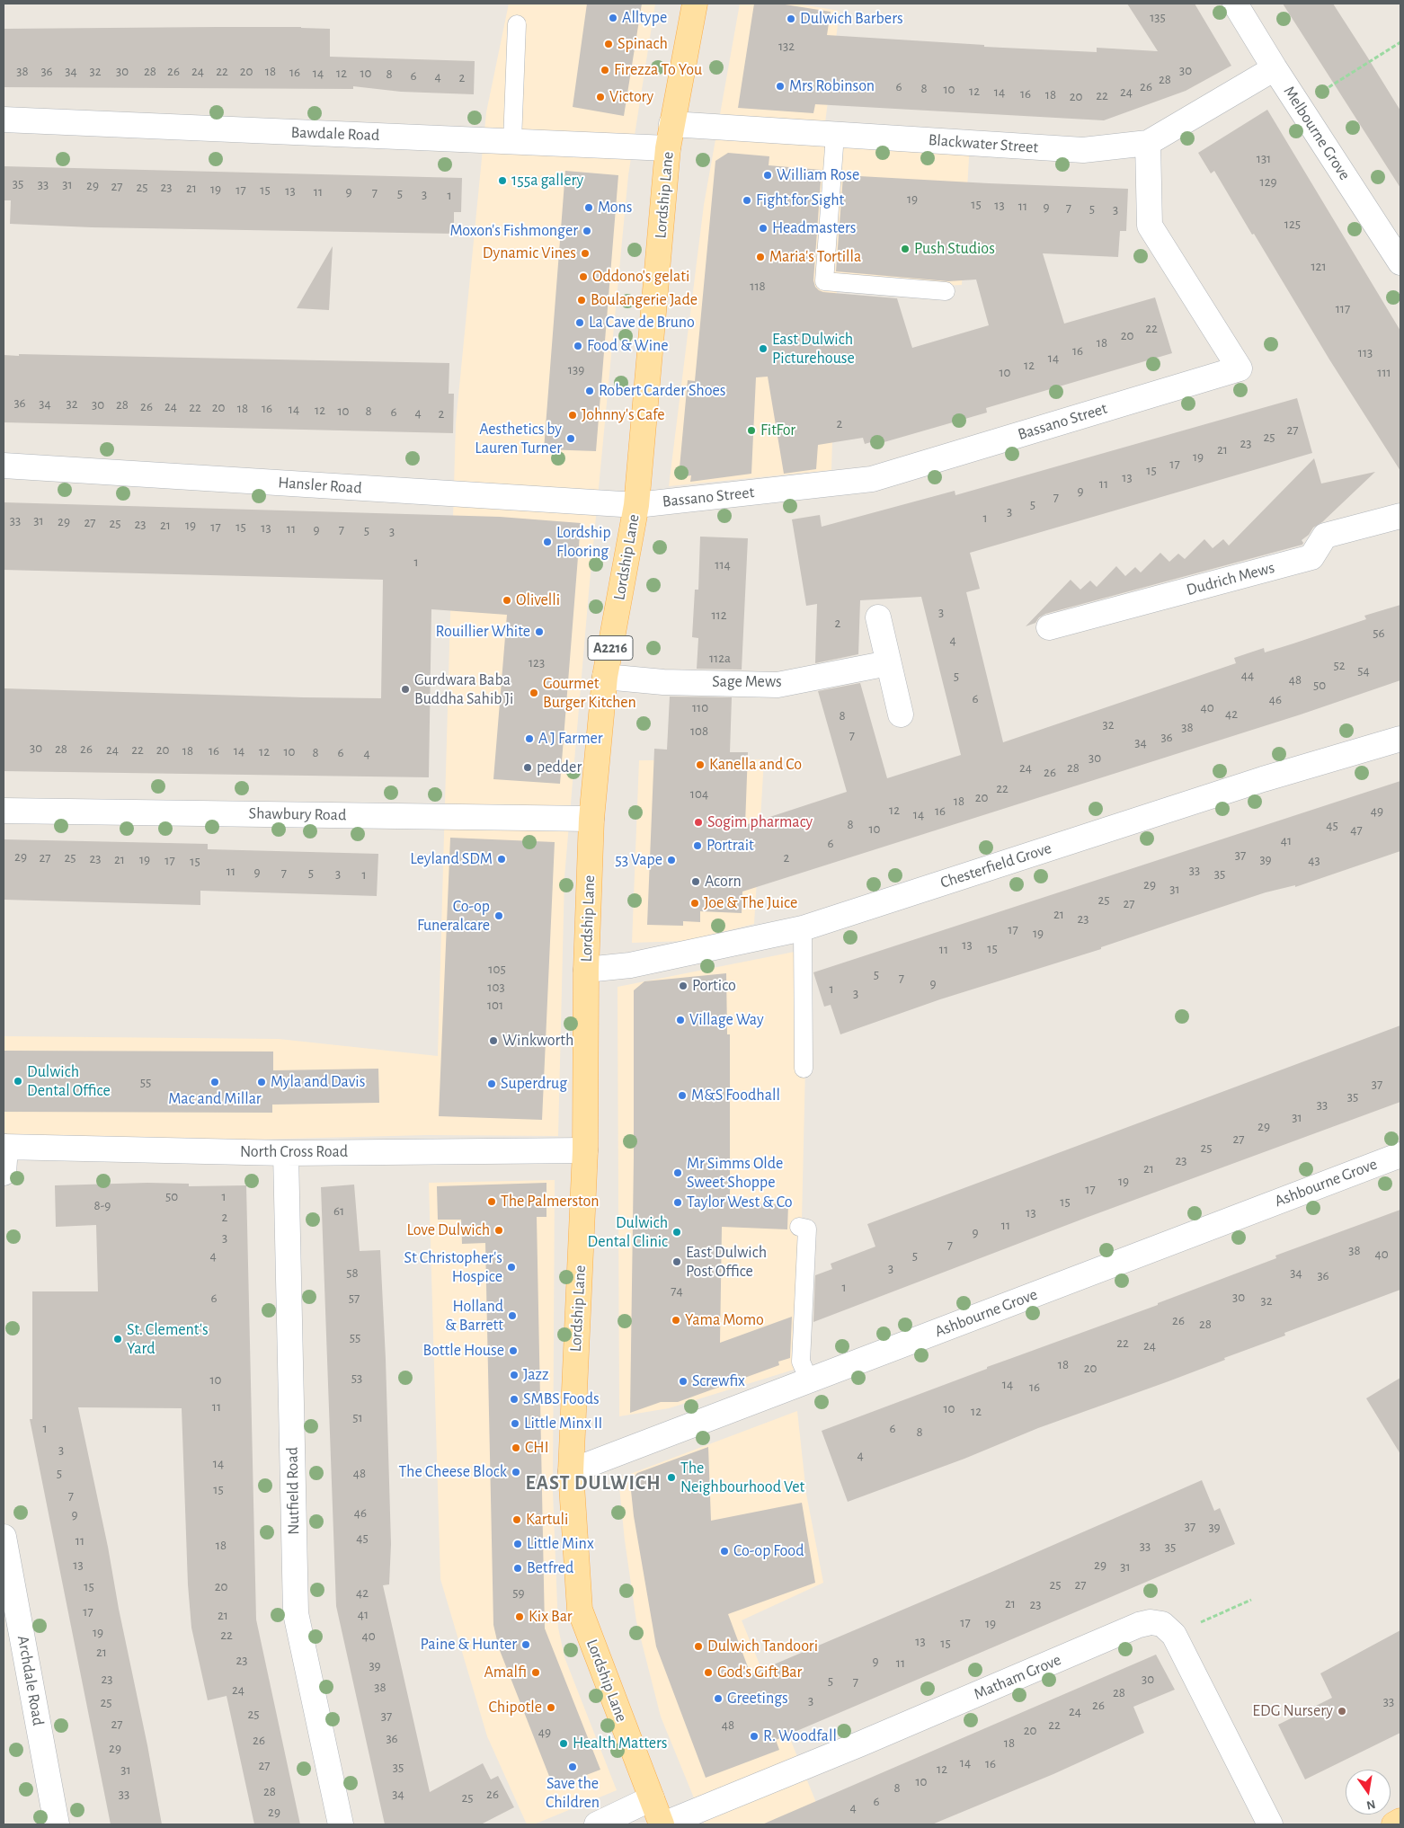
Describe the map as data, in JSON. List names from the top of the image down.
{
  "streets": {
    "main road": ["Lordship Lane", "A2216"],
    "street": [
      "Melbourne Grove",
      "Bawdale Road",
      "Blackwater Street",
      "Bassano Street",
      "Hansler Road",
      "Dudrich Mews",
      "Sage Mews",
      "Shawbury Road",
      "Chesterfield Grove",
      "North Cross Road",
      "Ashbourne Grove",
      "Nutfield Road",
      "Matham Grove",
      "Archdale Road"
    ]
  },
  "crossings": [
    ["Melbourne Grove", "Blackwater Street"],
    ["Bawdale Road", "Lordship Lane"],
    ["Blackwater Street", "Lordship Lane"],
    ["Blackwater Street", "Bassano Street"],
    ["Lordship Lane", "Bassano Street"],
    ["Lordship Lane", "Hansler Road"],
    ["Lordship Lane", "Sage Mews"],
    ["Lordship Lane", "Shawbury Road"],
    ["Lordship Lane", "Chesterfield Grove"],
    ["Lordship Lane", "North Cross Road"],
    ["Lordship Lane", "Ashbourne Grove"],
    ["Lordship Lane", "Matham Grove"],
    ["Bassano Street", "Hansler Road"],
    ["North Cross Road", "Nutfield Road"]
  ],
  "districts": ["EAST DULWICH"],
  "places": [
    "Alltype",
    "Dulwich Barbers",
    "Spinach",
    "Firezza To You",
    "Mrs Robinson",
    "Victory",
    "William Rose",
    "155a gallery",
    "Fight for Sight",
    "Mons",
    "Headmasters",
    "Moxon's Fishmonger",
    "Push Studios",
    "Dynamic Vines",
    "Maria's Tortilla",
    "Oddono's gelati",
    "Boulangerie Jade",
    "La Cave de Bruno",
    "Food & Wine",
    "East Dulwich Picturehouse",
    "Robert Carder Shoes",
    "Johnny's Cafe",
    "FitFor",
    "Aesthetics by Lauren Turner",
    "Lordship Flooring",
    "Olivelli",
    "Rouillier White",
    "Gurdwara Baba Buddha Sahib Ji",
    "Gourmet Burger Kitchen",
    "A J Farmer",
    "Kanella and Co",
    "pedder",
    "Sogim pharmacy",
    "Portrait",
    "Leyland SDM",
    "53 Vape",
    "Acorn",
    "Joe & The Juice",
    "Co-op Funeralcare",
    "Portico",
    "Village Way",
    "Winkworth",
    "Dulwich Dental Office",
    "Mac and Millar",
    "Myla and Davis",
    "Superdrug",
    "M&S Foodhall",
    "Mr Simms Olde Sweet Shoppe",
    "The Palmerston",
    "Taylor West & Co",
    "Love Dulwich",
    "Dulwich Dental Clinic",
    "East Dulwich Post Office",
    "St Christopher's Hospice",
    "Holland & Barrett",
    "Yama Momo",
    "St. Clement's Yard",
    "Bottle House",
    "Jazz",
    "Screwfix",
    "SMBS Foods",
    "Little Minx II",
    "CHI",
    "The Cheese Block",
    "The Neighbourhood Vet",
    "Kartuli",
    "Little Minx",
    "Co-op Food",
    "Betfred",
    "Kix Bar",
    "Paine & Hunter",
    "Dulwich Tandoori",
    "Amalfi",
    "God's Gift Bar",
    "Greetings",
    "Chipotle",
    "EDG Nursery",
    "R. Woodfall",
    "Health Matters",
    "Save the Children"
  ],
  "house_numbers": [
    "135",
    "132",
    "30",
    "38",
    "36",
    "34",
    "32",
    "30",
    "28",
    "26",
    "24",
    "22",
    "20",
    "18",
    "16",
    "14",
    "12",
    "10",
    "8",
    "6",
    "4",
    "2",
    "28",
    "6",
    "26",
    "8",
    "10",
    "12",
    "14",
    "24",
    "16",
    "18",
    "22",
    "20",
    "131",
    "129",
    "35",
    "33",
    "31",
    "29",
    "27",
    "25",
    "23",
    "21",
    "19",
    "17",
    "15",
    "13",
    "11",
    "9",
    "7",
    "5",
    "3",
    "1",
    "19",
    "15",
    "13",
    "11",
    "9",
    "7",
    "5",
    "3",
    "125",
    "121",
    "118",
    "117",
    "22",
    "20",
    "18",
    "16",
    "113",
    "14",
    "12",
    "139",
    "10",
    "111",
    "36",
    "34",
    "32",
    "30",
    "28",
    "26",
    "24",
    "22",
    "20",
    "18",
    "16",
    "14",
    "12",
    "10",
    "8",
    "6",
    "4",
    "2",
    "2",
    "27",
    "25",
    "23",
    "21",
    "19",
    "17",
    "15",
    "13",
    "11",
    "9",
    "7",
    "5",
    "3",
    "1",
    "33",
    "31",
    "29",
    "27",
    "25",
    "23",
    "21",
    "19",
    "17",
    "15",
    "13",
    "11",
    "9",
    "7",
    "5",
    "3",
    "1",
    "114",
    "3",
    "112",
    "2",
    "56",
    "4",
    "112a",
    "123",
    "52",
    "54",
    "44",
    "5",
    "48",
    "50",
    "6",
    "46",
    "110",
    "40",
    "42",
    "8",
    "32",
    "38",
    "108",
    "7",
    "36",
    "34",
    "30",
    "28",
    "26",
    "24",
    "22",
    "20",
    "18",
    "16",
    "14",
    "12",
    "10",
    "8",
    "6",
    "4",
    "30",
    "24",
    "28",
    "26",
    "22",
    "104",
    "20",
    "18",
    "12",
    "16",
    "49",
    "14",
    "8",
    "45",
    "10",
    "47",
    "41",
    "6",
    "37",
    "29",
    "27",
    "25",
    "2",
    "23",
    "21",
    "19",
    "39",
    "17",
    "43",
    "15",
    "33",
    "11",
    "9",
    "7",
    "5",
    "3",
    "35",
    "1",
    "29",
    "31",
    "25",
    "27",
    "21",
    "23",
    "17",
    "19",
    "13",
    "15",
    "11",
    "105",
    "5",
    "7",
    "9",
    "103",
    "1",
    "3",
    "101",
    "55",
    "37",
    "35",
    "33",
    "31",
    "29",
    "27",
    "25",
    "23",
    "21",
    "19",
    "17",
    "50",
    "1",
    "15",
    "8-9",
    "61",
    "13",
    "2",
    "11",
    "9",
    "3",
    "7",
    "38",
    "40",
    "4",
    "5",
    "3",
    "58",
    "34",
    "36",
    "1",
    "74",
    "30",
    "6",
    "57",
    "32",
    "26",
    "28",
    "55",
    "22",
    "24",
    "18",
    "20",
    "53",
    "10",
    "14",
    "16",
    "11",
    "10",
    "12",
    "51",
    "1",
    "6",
    "8",
    "3",
    "4",
    "14",
    "5",
    "48",
    "15",
    "7",
    "46",
    "9",
    "37",
    "39",
    "45",
    "11",
    "18",
    "33",
    "35",
    "13",
    "29",
    "31",
    "25",
    "27",
    "15",
    "20",
    "42",
    "59",
    "21",
    "23",
    "17",
    "41",
    "21",
    "17",
    "19",
    "19",
    "22",
    "40",
    "13",
    "15",
    "21",
    "23",
    "9",
    "11",
    "39",
    "23",
    "30",
    "5",
    "7",
    "38",
    "24",
    "28",
    "3",
    "33",
    "25",
    "26",
    "24",
    "25",
    "37",
    "27",
    "48",
    "22",
    "20",
    "49",
    "36",
    "26",
    "18",
    "29",
    "14",
    "16",
    "27",
    "35",
    "12",
    "31",
    "10",
    "8",
    "28",
    "33",
    "34",
    "26",
    "25",
    "6",
    "4",
    "29"
  ],
  "north": "bottom"
}
